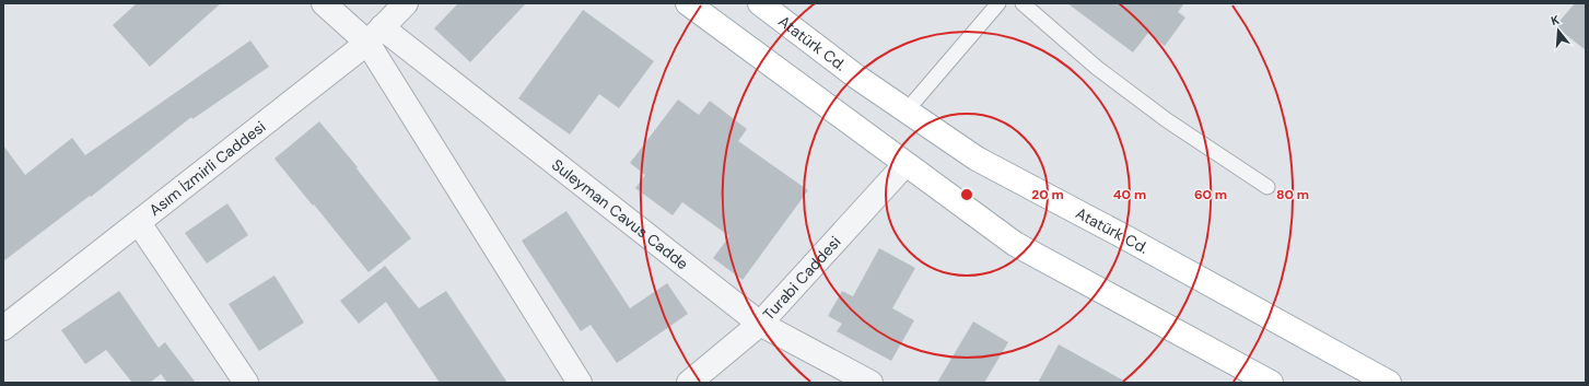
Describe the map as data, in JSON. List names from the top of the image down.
{
  "streets": {
    "main road": ["Atatürk Cd."],
    "street": ["Asım İzmirli Caddesi", "Suleyman Cavus Cadde", "Turabi Caddesi"]
  },
  "crossings": [
    ["Asım İzmirli Caddesi", "Suleyman Cavus Cadde"],
    ["Suleyman Cavus Cadde", "Turabi Caddesi"]
  ],
  "north": "top",
  "rings": [
    "20 m",
    "40 m",
    "60 m",
    "80 m"
  ]
}
